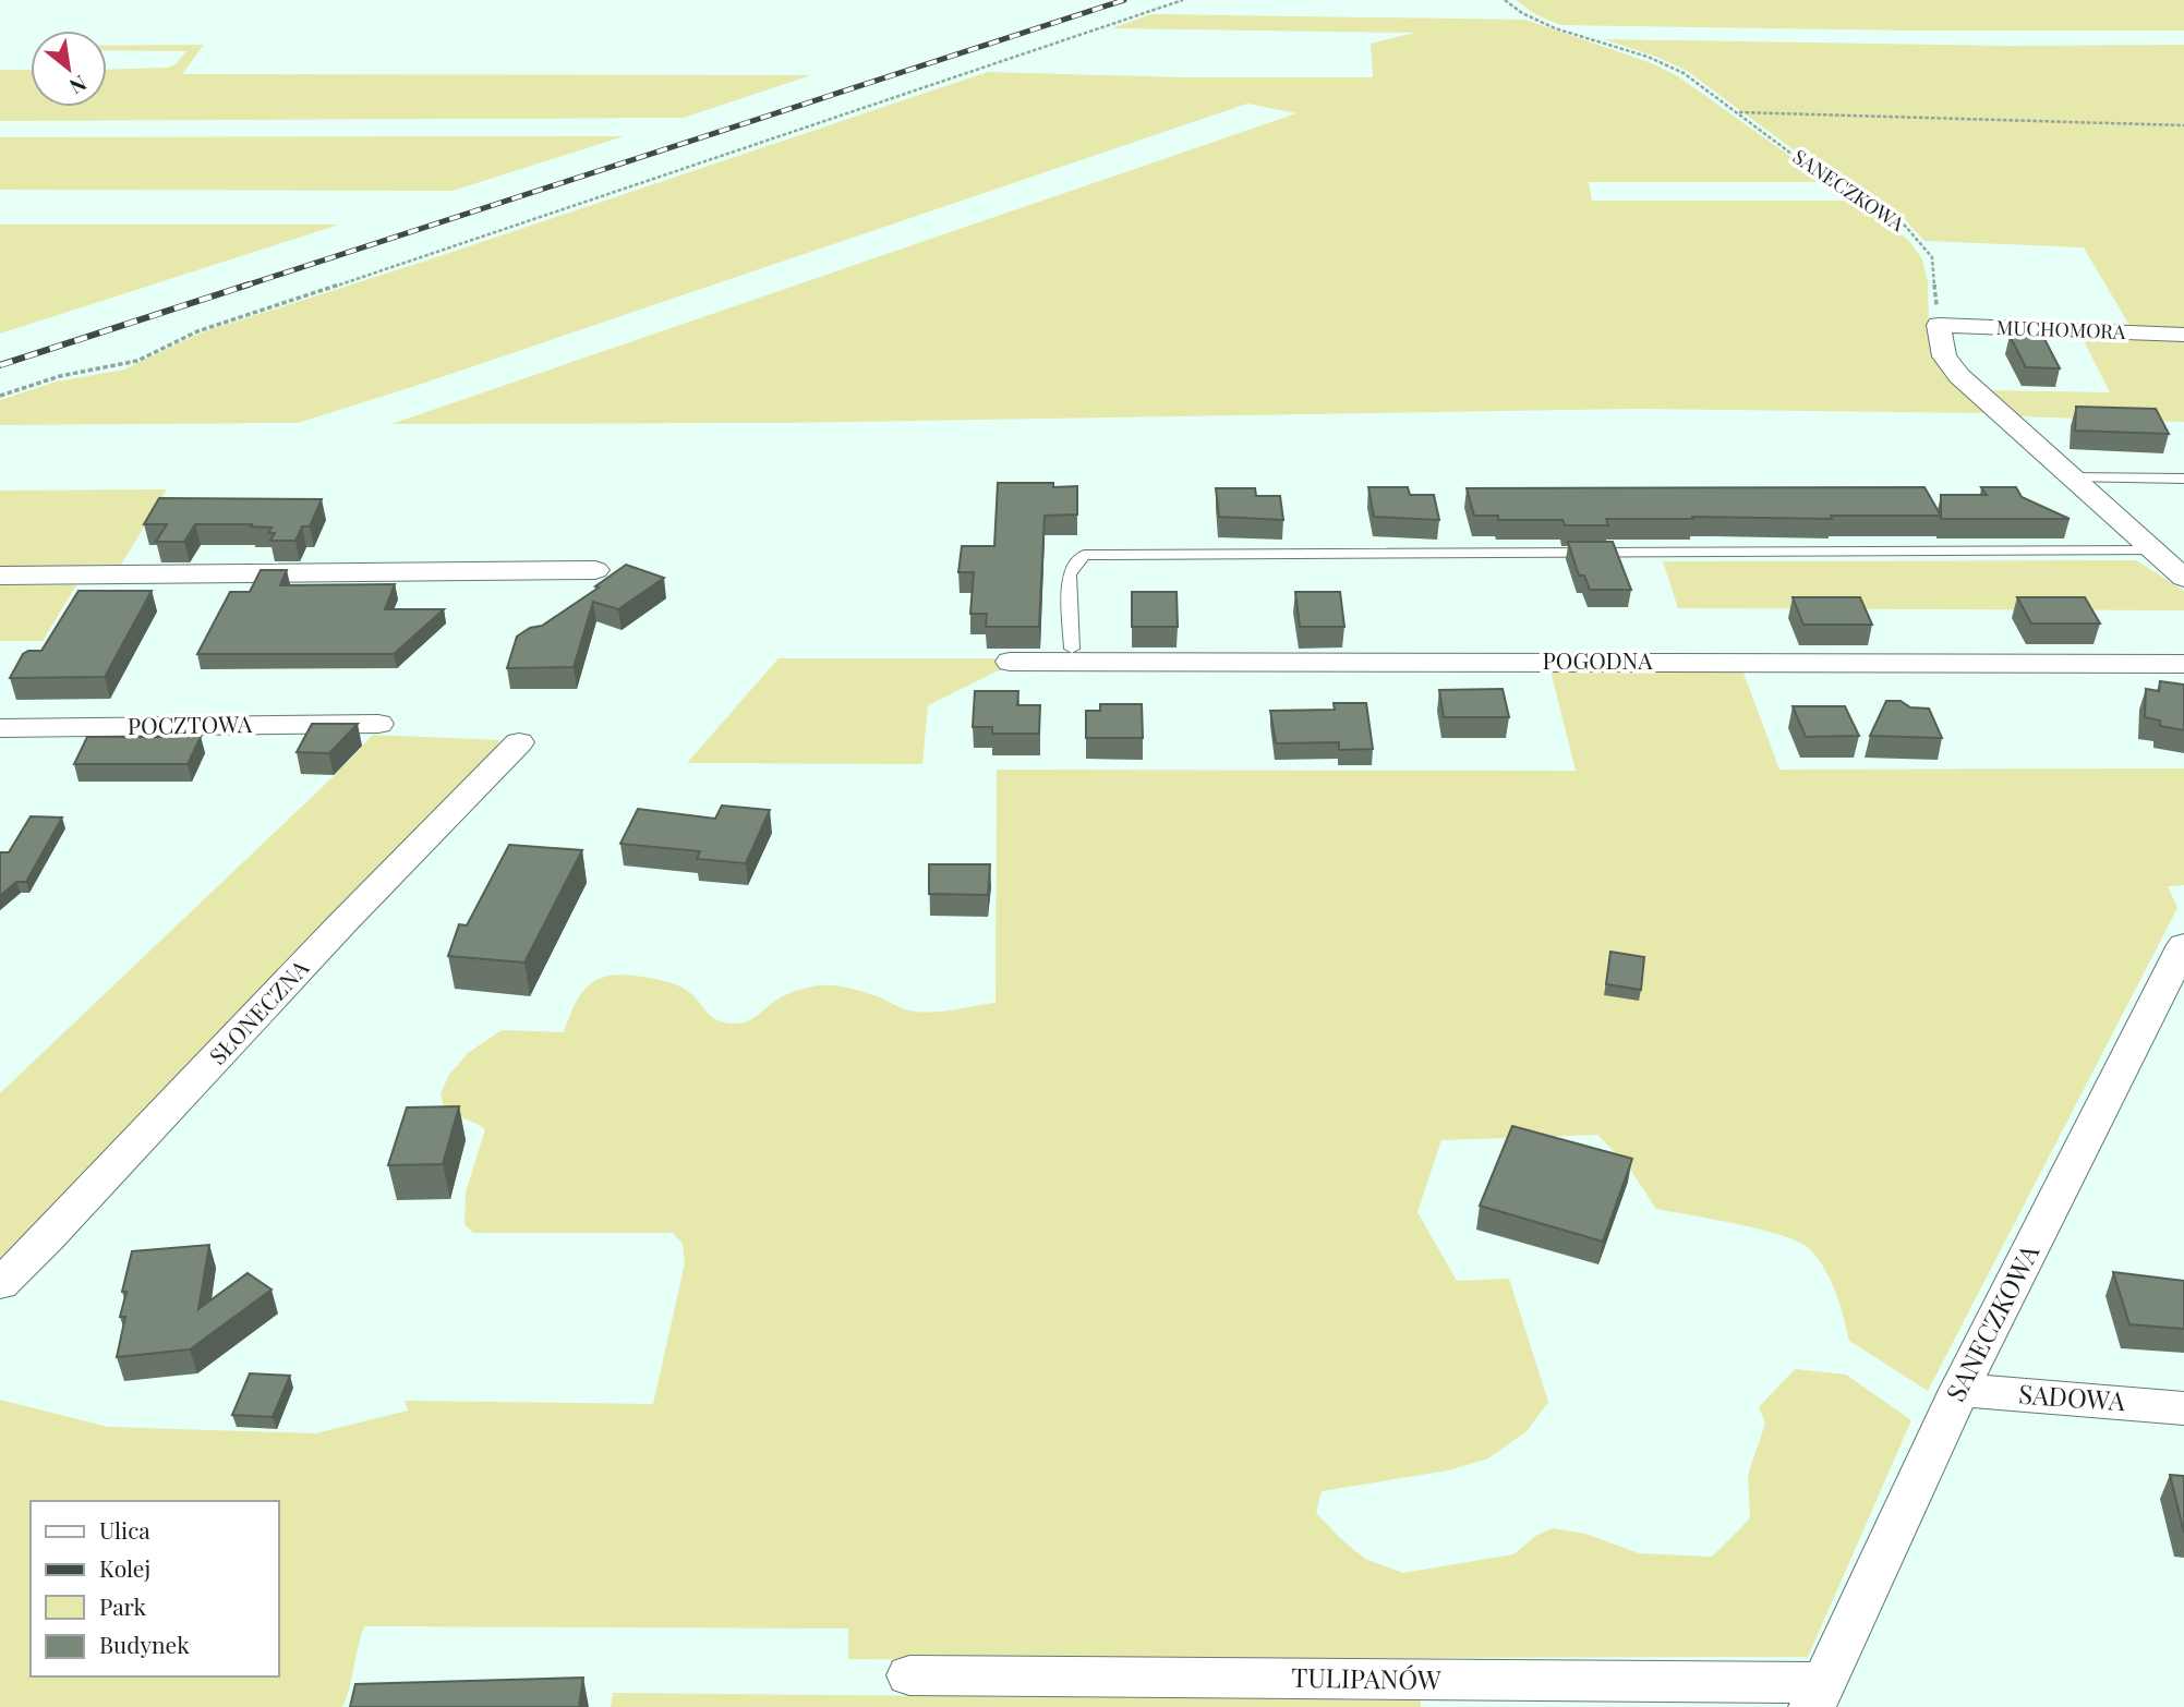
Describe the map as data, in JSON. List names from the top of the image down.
{
  "streets": {
    "street": [
      "SANECZKOWA",
      "MUCHOMORA",
      "POGODNA",
      "POCZTOWA",
      "SŁONECZNA",
      "SADOWA",
      "TULIPANÓW"
    ]
  },
  "crossings": [
    ["SANECZKOWA", "MUCHOMORA"],
    ["SANECZKOWA", "SADOWA"],
    ["SANECZKOWA", "TULIPANÓW"]
  ],
  "legend": [
    "Ulica",
    "Kolej",
    "Park",
    "Budynek"
  ],
  "north": "bottom right"
}
